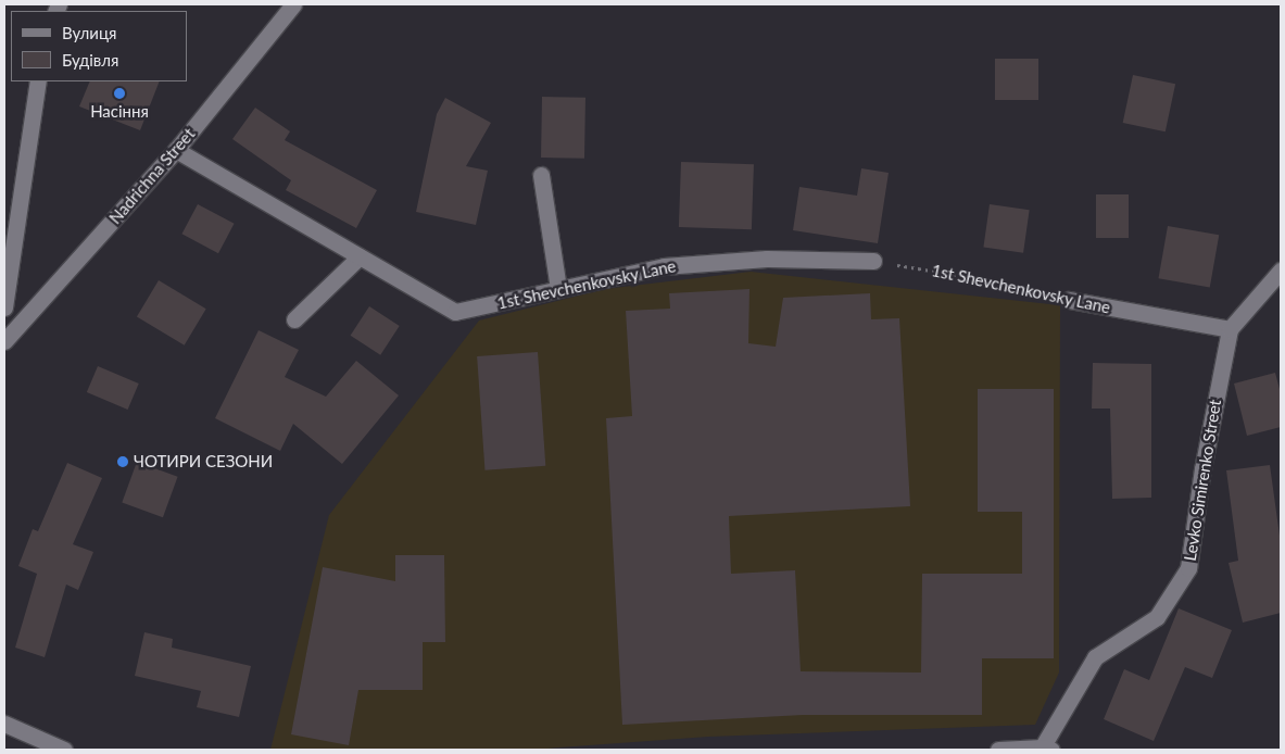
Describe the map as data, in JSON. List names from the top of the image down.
{
  "streets": {
    "street": ["Nadrichna Street", "1st Shevchenkovsky Lane", "Levko Simirenko Street"]
  },
  "crossings": [
    ["Nadrichna Street", "1st Shevchenkovsky Lane"],
    ["1st Shevchenkovsky Lane", "Levko Simirenko Street"]
  ],
  "places": ["Насіння", "ЧОТИРИ СЕЗОНИ"],
  "legend": ["Вулиця", "Будівля"]
}
